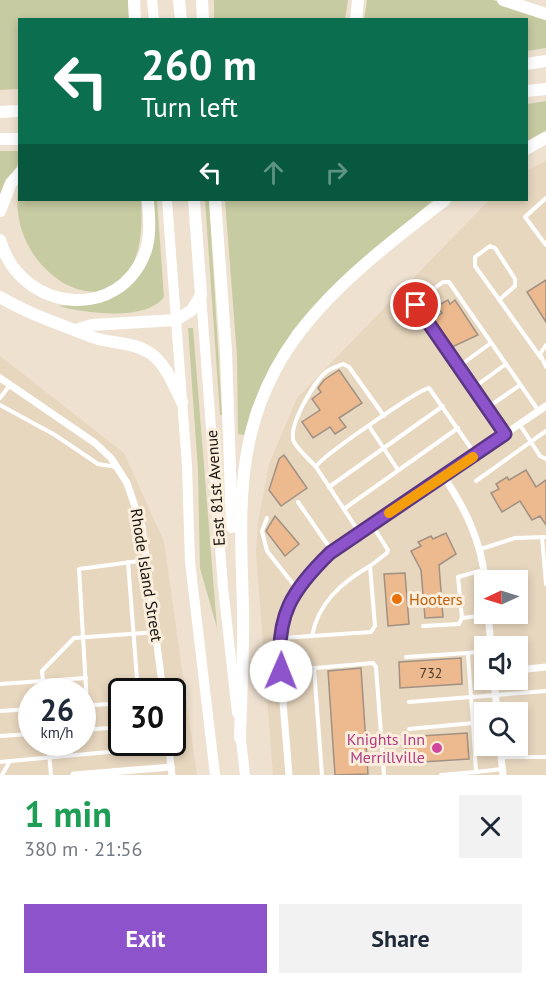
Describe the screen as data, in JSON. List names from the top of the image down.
{
  "streets": {
    "highway": ["East 81st Avenue"],
    "street": ["Rhode Island Street"]
  },
  "places": ["Hooters", "Knights Inn Merrillville"],
  "house_numbers": ["732"],
  "north": "left",
  "page": {
    "turn": ["260 m", "Turn left"],
    "speed": "26 km/h",
    "limit": "30",
    "heading": ["1 min", "380 m · 21:56"],
    "buttons": ["Exit", "Share"]
  }
}
